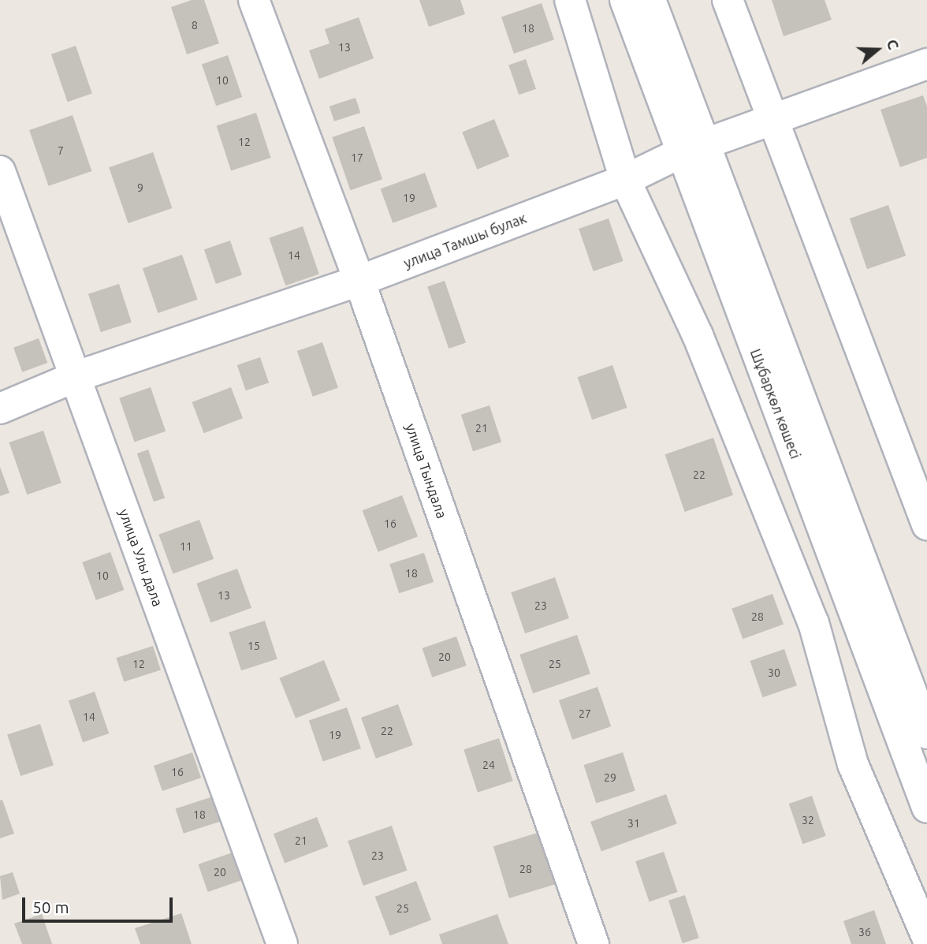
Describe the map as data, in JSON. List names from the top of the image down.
{
  "streets": {
    "street": [
      "улица Тамшы булак",
      "Шұбаркөл көшесі",
      "улица Тындала",
      "улица Улы дала"
    ]
  },
  "crossings": [
    ["улица Тамшы булак", "Шұбаркөл көшесі"],
    ["улица Тамшы булак", "улица Тындала"],
    ["улица Тамшы булак", "улица Улы дала"]
  ],
  "house_numbers": [
    "8",
    "18",
    "13",
    "10",
    "12",
    "7",
    "17",
    "9",
    "19",
    "14",
    "21",
    "22",
    "16",
    "11",
    "18",
    "10",
    "13",
    "23",
    "28",
    "15",
    "20",
    "12",
    "25",
    "30",
    "27",
    "14",
    "22",
    "19",
    "24",
    "16",
    "29",
    "18",
    "32",
    "31",
    "21",
    "23",
    "28",
    "20",
    "25",
    "36"
  ],
  "scale_bar": "50 m",
  "north": "right"
}
